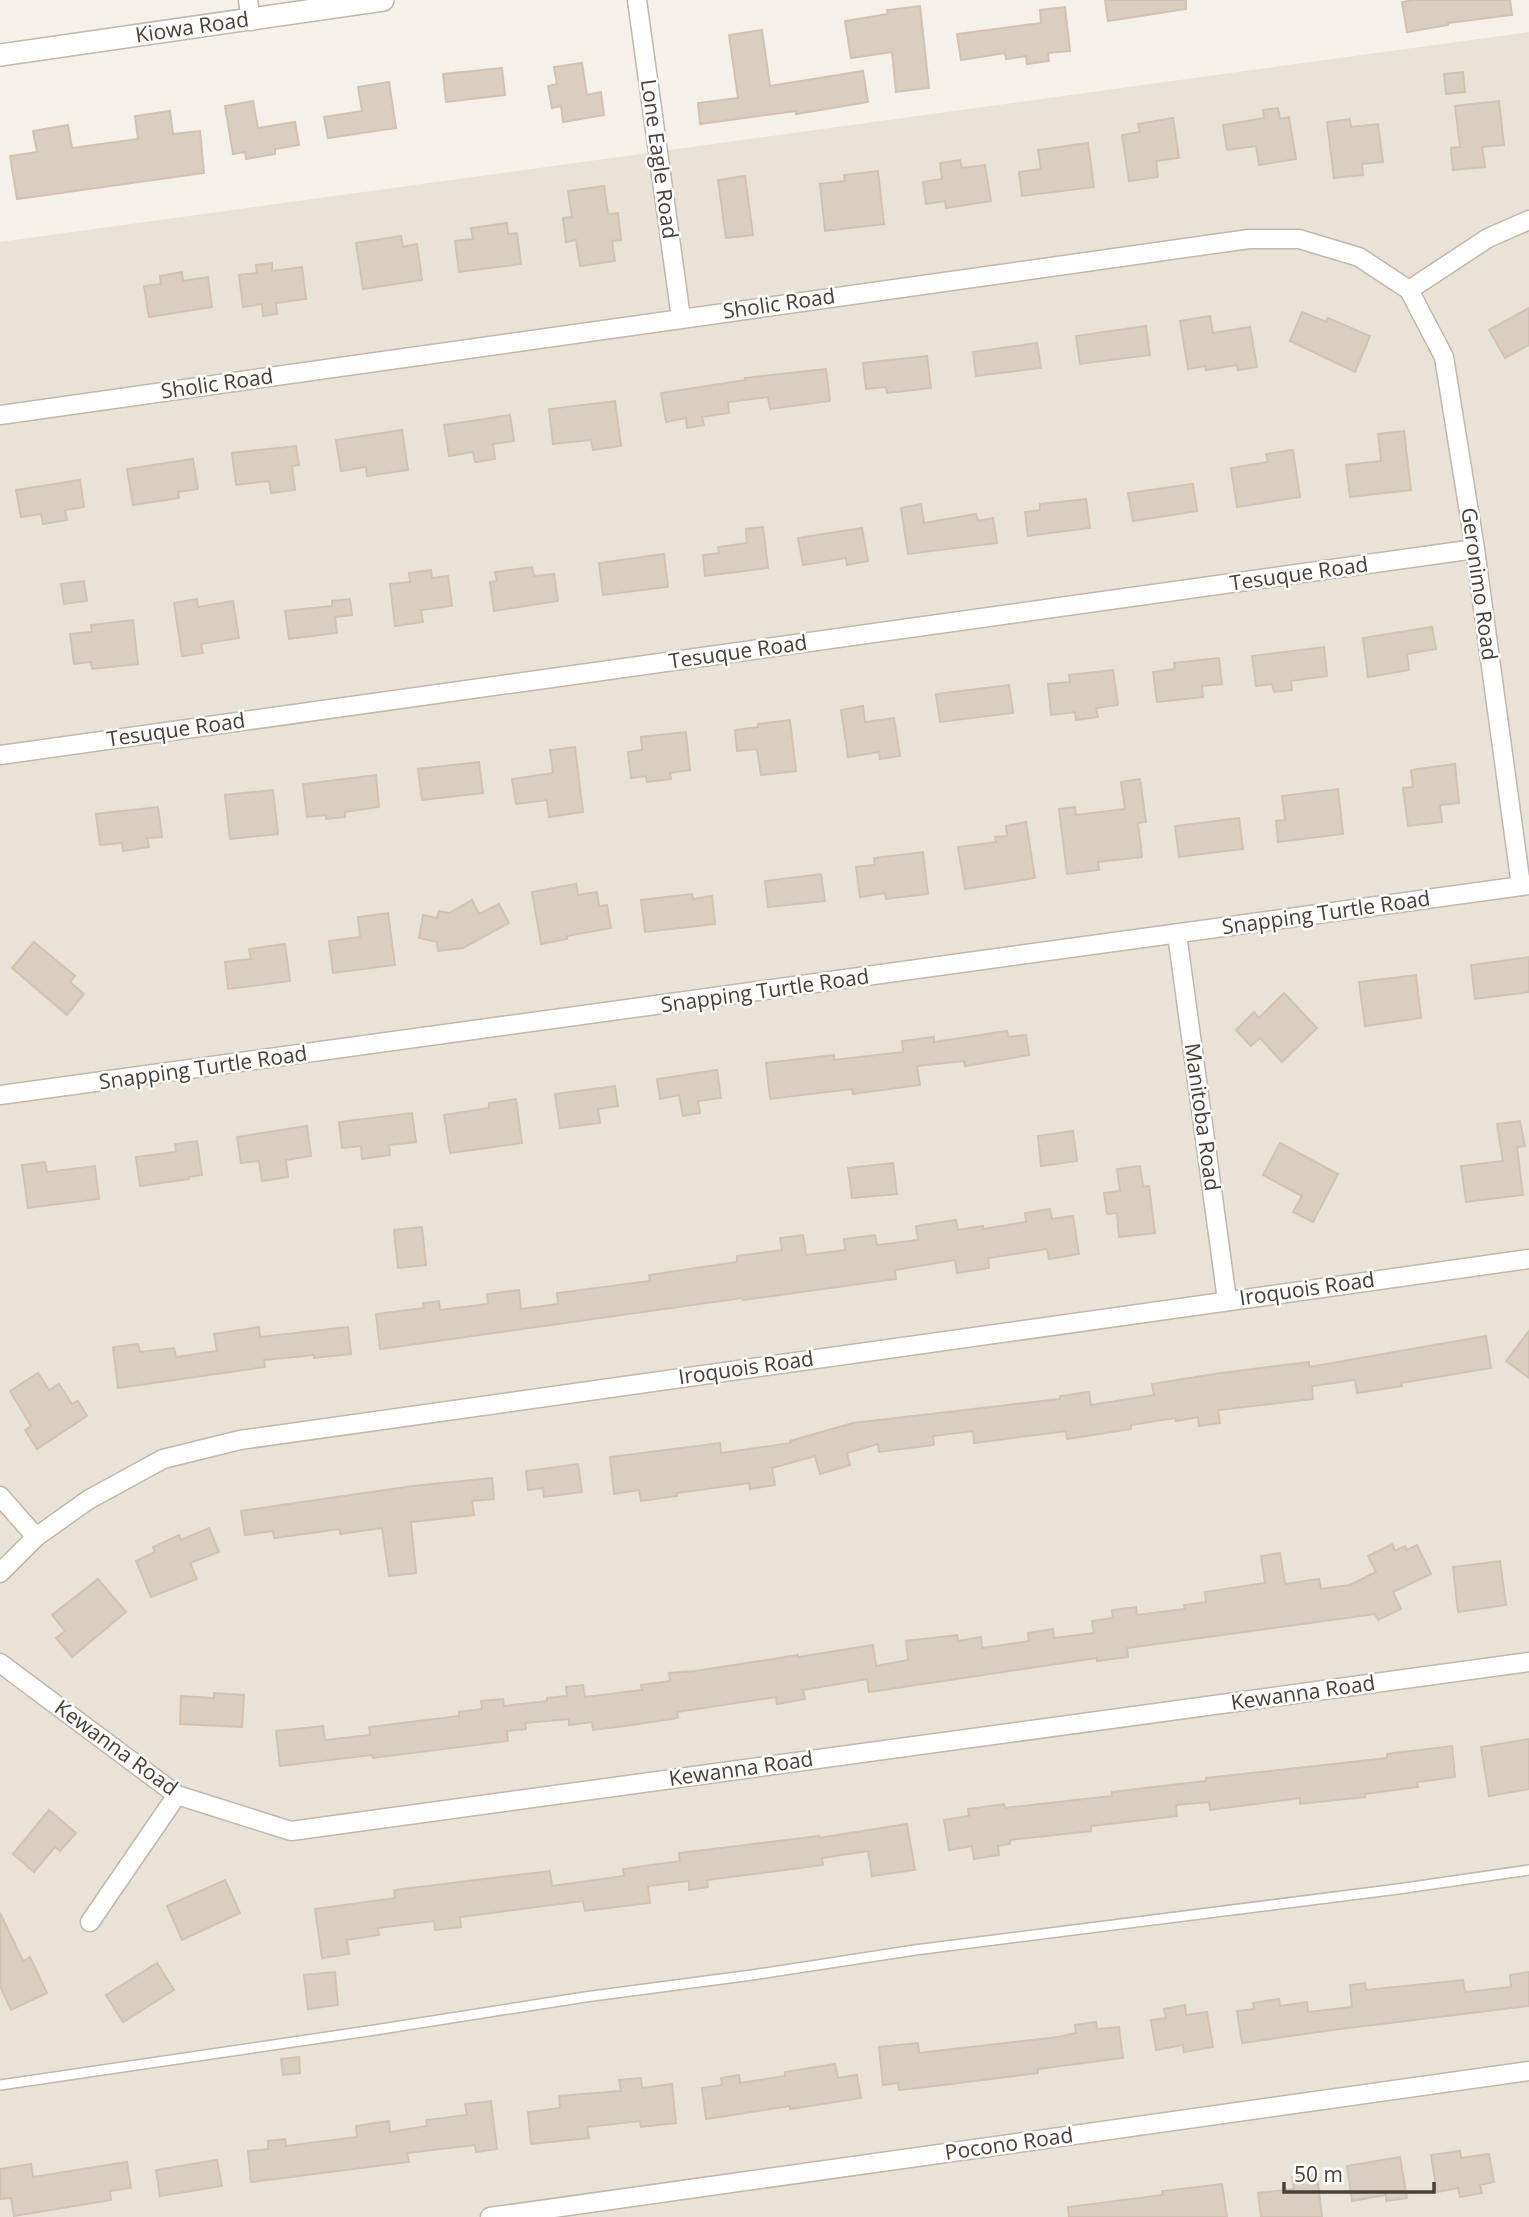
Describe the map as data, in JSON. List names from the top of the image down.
{
  "streets": {
    "street": [
      "Kiowa Road",
      "Lone Eagle Road",
      "Sholic Road",
      "Tesuque Road",
      "Geronimo Road",
      "Snapping Turtle Road",
      "Manitoba Road",
      "Iroquois Road",
      "Kewanna Road",
      "Pocono Road"
    ]
  },
  "crossings": [
    ["Lone Eagle Road", "Sholic Road"],
    ["Sholic Road", "Geronimo Road"],
    ["Tesuque Road", "Geronimo Road"],
    ["Geronimo Road", "Snapping Turtle Road"],
    ["Snapping Turtle Road", "Manitoba Road"],
    ["Manitoba Road", "Iroquois Road"]
  ],
  "scale_bar": "50 m"
}
